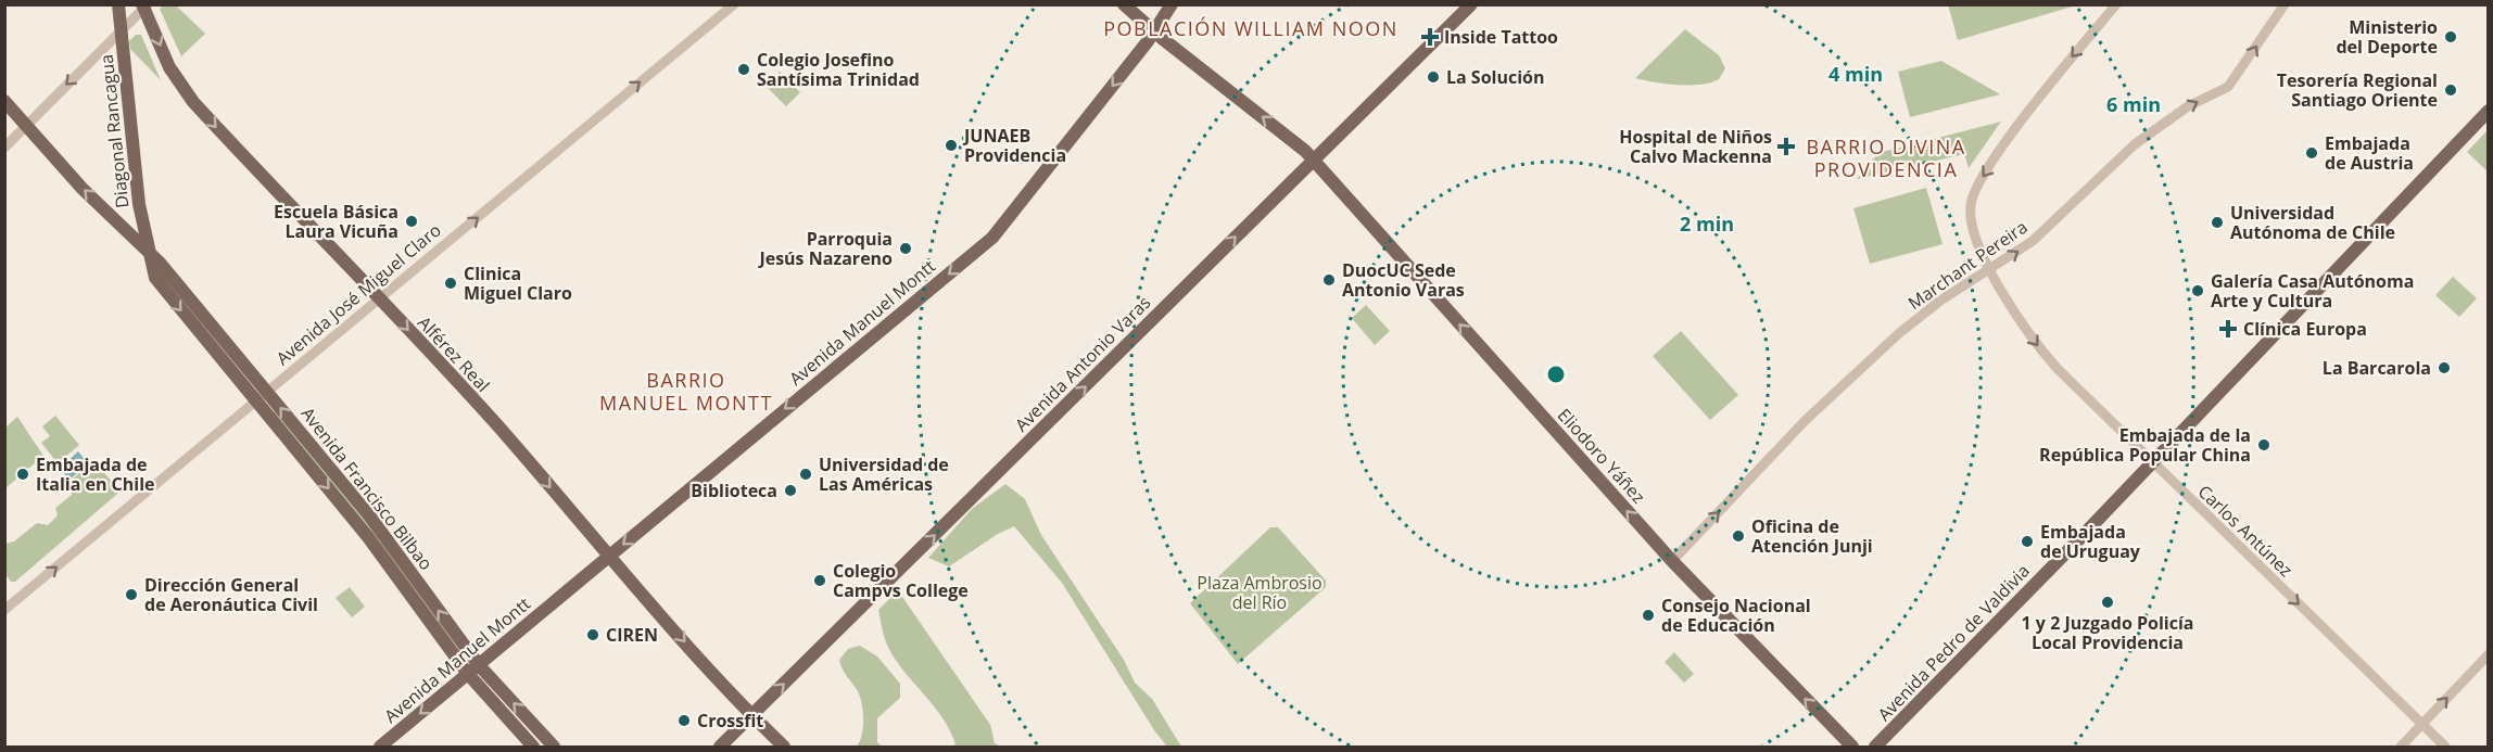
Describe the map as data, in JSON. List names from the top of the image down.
{
  "streets": {
    "main road": [
      "Diagonal Rancagua",
      "Avenida Manuel Montt",
      "Alférez Real",
      "Avenida Antonio Varas",
      "Eliodoro Yáñez",
      "Avenida Francisco Bilbao",
      "Avenida Pedro de Valdivia"
    ],
    "street": ["Marchant Pereira", "Avenida José Miguel Claro", "Carlos Antúnez"]
  },
  "crossings": [
    ["Diagonal Rancagua", "Avenida Francisco Bilbao"],
    ["Marchant Pereira", "Eliodoro Yáñez"],
    ["Marchant Pereira", "Carlos Antúnez"],
    ["Avenida José Miguel Claro", "Alférez Real"],
    ["Avenida José Miguel Claro", "Avenida Francisco Bilbao"],
    ["Avenida Manuel Montt", "Alférez Real"],
    ["Avenida Manuel Montt", "Eliodoro Yáñez"],
    ["Avenida Manuel Montt", "Avenida Francisco Bilbao"],
    ["Alférez Real", "Avenida Antonio Varas"],
    ["Avenida Antonio Varas", "Eliodoro Yáñez"],
    ["Carlos Antúnez", "Avenida Pedro de Valdivia"]
  ],
  "one_way": [
    "Marchant Pereira",
    "Avenida José Miguel Claro",
    "Avenida Manuel Montt",
    "Alférez Real",
    "Avenida Antonio Varas",
    "Eliodoro Yáñez",
    "Carlos Antúnez"
  ],
  "districts": ["POBLACIÓN WILLIAM NOON", "BARRIO DIVINA PROVIDENCIA", "BARRIO MANUEL MONTT"],
  "parks": ["Plaza Ambrosio del Río"],
  "places": {
    "health": ["Inside Tattoo", "Hospital de Niños Calvo Mackenna", "Clínica Europa"],
    "other": [
      "Ministerio del Deporte",
      "Colegio Josefino Santísima Trinidad",
      "La Solución",
      "Tesorería Regional Santiago Oriente",
      "JUNAEB Providencia",
      "Embajada de Austria",
      "Escuela Básica Laura Vicuña",
      "Universidad Autónoma de Chile",
      "Parroquia Jesús Nazareno",
      "DuocUC Sede Antonio Varas",
      "Clinica Miguel Claro",
      "Galería Casa Autónoma Arte y Cultura",
      "La Barcarola",
      "Embajada de la República Popular China",
      "Embajada de Italia en Chile",
      "Universidad de Las Américas",
      "Biblioteca",
      "Oficina de Atención Junji",
      "Embajada de Uruguay",
      "Colegio Campvs College",
      "Dirección General de Aeronáutica Civil",
      "1 y 2 Juzgado Policía Local Providencia",
      "Consejo Nacional de Educación",
      "CIREN",
      "Crossfit"
    ]
  },
  "rings": ["4 min", "6 min", "2 min"]
}
